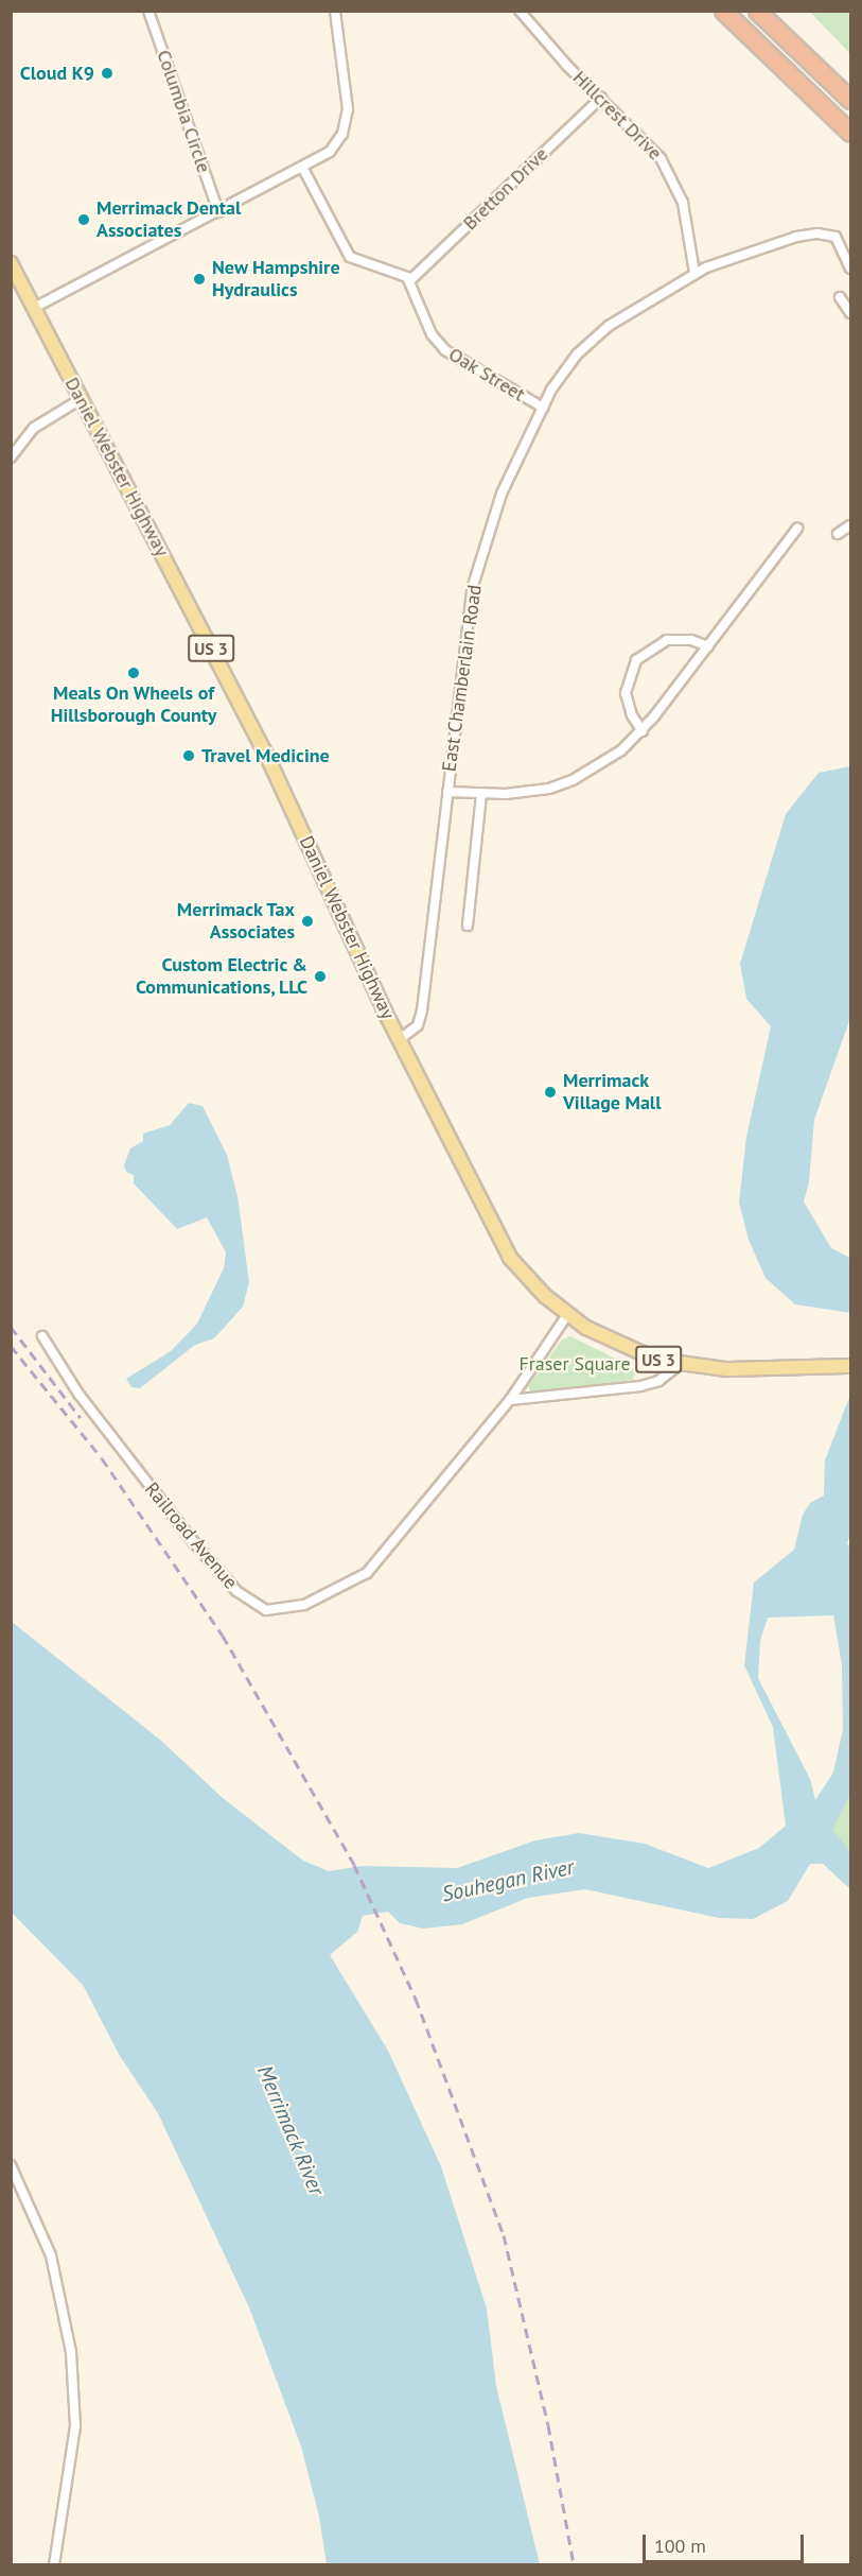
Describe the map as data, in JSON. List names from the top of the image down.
{
  "streets": {
    "main road": ["Daniel Webster Highway", "US 3"],
    "street": [
      "Columbia Circle",
      "Hillcrest Drive",
      "Bretton Drive",
      "Oak Street",
      "East Chamberlain Road",
      "Railroad Avenue"
    ]
  },
  "crossings": [
    ["Hillcrest Drive", "Bretton Drive"],
    ["Hillcrest Drive", "East Chamberlain Road"],
    ["Bretton Drive", "Oak Street"],
    ["Oak Street", "East Chamberlain Road"],
    ["Daniel Webster Highway", "East Chamberlain Road"],
    ["Daniel Webster Highway", "Railroad Avenue"]
  ],
  "water": ["Souhegan River", "Merrimack River"],
  "parks": ["Fraser Square"],
  "places": [
    "Cloud K9",
    "Merrimack Dental Associates",
    "New Hampshire Hydraulics",
    "Meals On Wheels of Hillsborough County",
    "Travel Medicine",
    "Merrimack Tax Associates",
    "Custom Electric & Communications, LLC",
    "Merrimack Village Mall"
  ],
  "scale_bar": "100 m"
}
